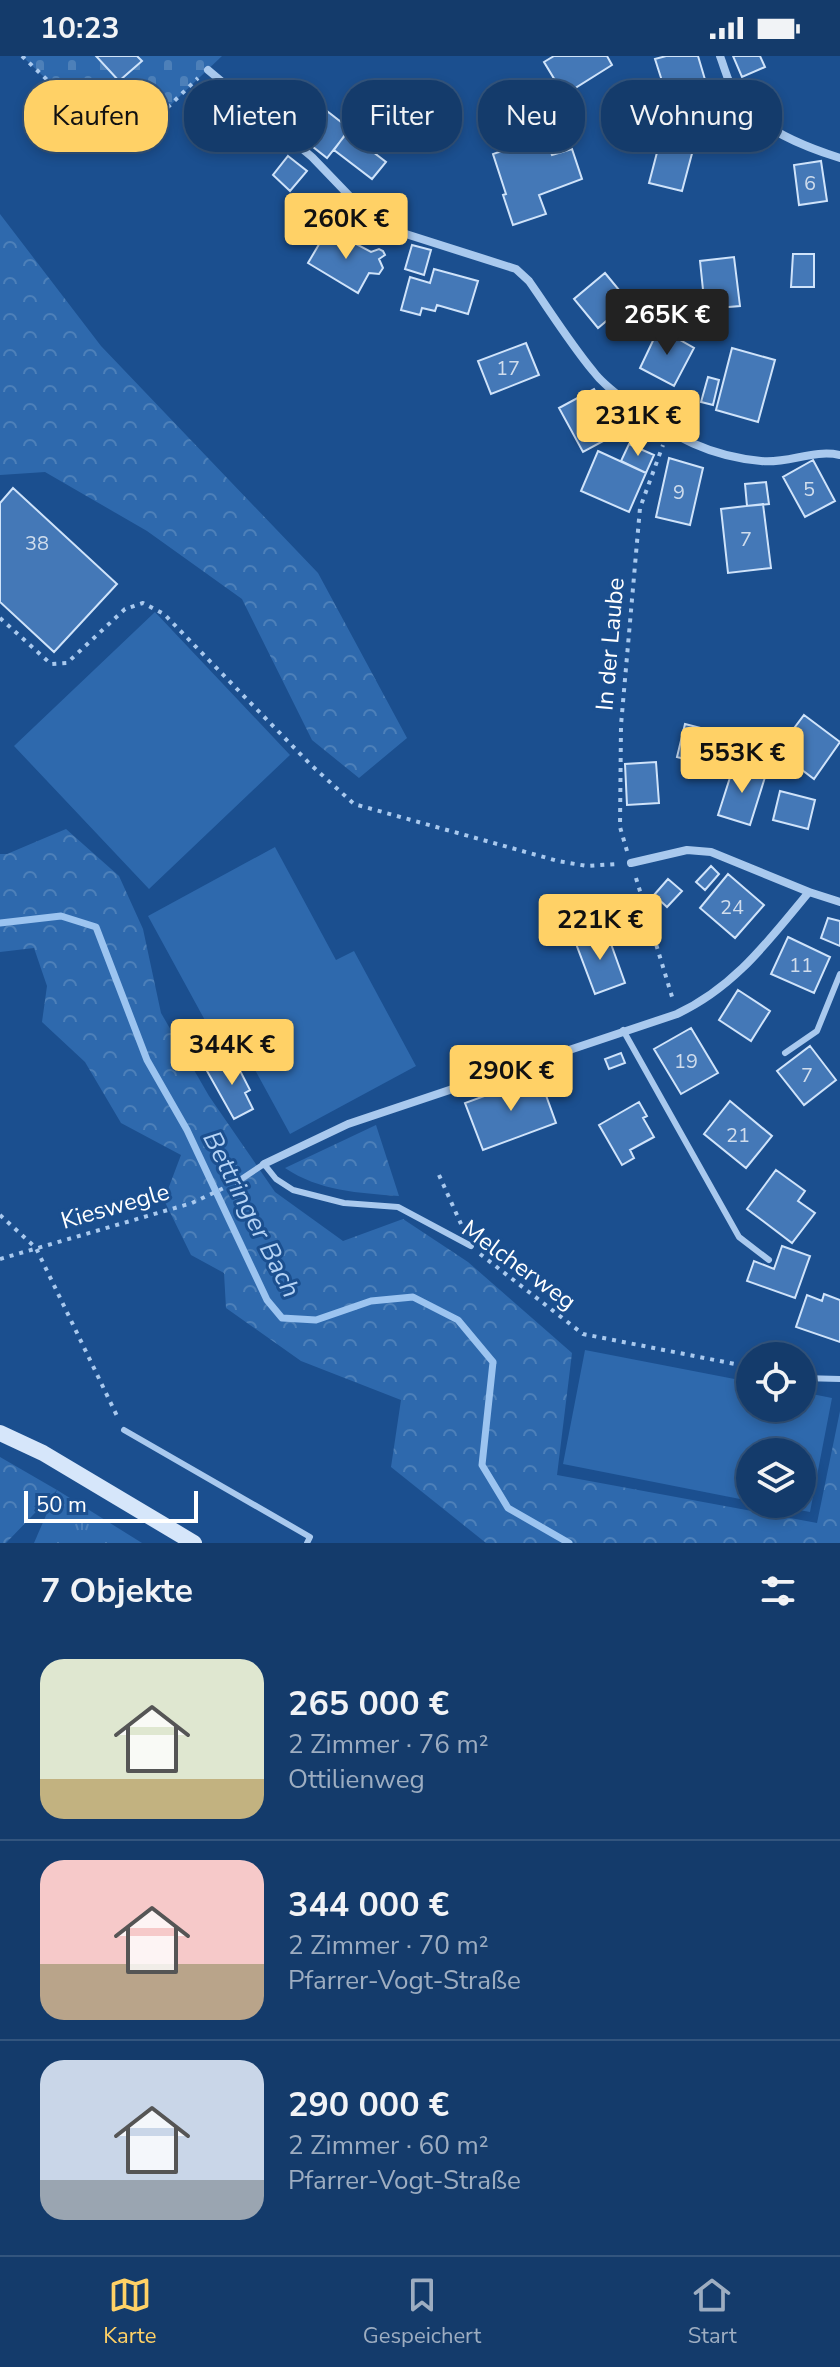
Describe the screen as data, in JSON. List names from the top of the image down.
{
  "streets": {
    "lane": ["Melcherweg"],
    "path": ["In der Laube", "Kieswegle"]
  },
  "water": ["Bettringer Bach"],
  "house_numbers": [
    "6",
    "17",
    "5",
    "9",
    "7",
    "38",
    "24",
    "11",
    "19",
    "7",
    "21"
  ],
  "scale_bar": "50 m",
  "page": {
    "status": "10:23",
    "chip": [
      "Kaufen",
      "Mieten",
      "Filter",
      "Neu",
      "Wohnung"
    ],
    "price": [
      "260K €",
      "265K €",
      "231K €",
      "553K €",
      "221K €",
      "344K €",
      "290K €"
    ],
    "scale": "50 m",
    "heading": "7 Objekte",
    "list": [
      {
        "name": "265 000 €",
        "note": "2 Zimmer · 76 m² · Ottilienweg"
      },
      {
        "name": "344 000 €",
        "note": "2 Zimmer · 70 m² · Pfarrer-Vogt-Straße"
      },
      {
        "name": "290 000 €",
        "note": "2 Zimmer · 60 m² · Pfarrer-Vogt-Straße"
      }
    ],
    "tabs": ["Karte", "Gespeichert", "Start"]
  }
}
